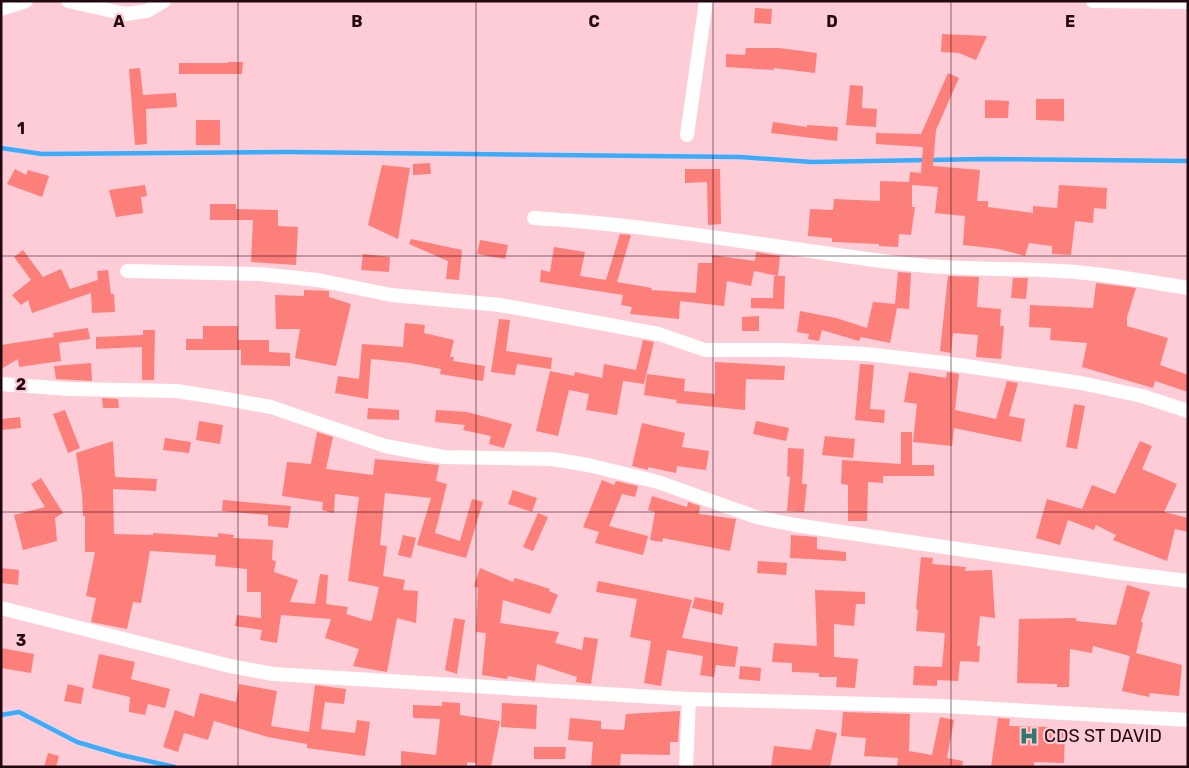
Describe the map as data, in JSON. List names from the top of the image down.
{
  "places": {
    "hospital": ["CDS ST DAVID"]
  },
  "grid": {
    "columns": [
      "A",
      "B",
      "C",
      "D",
      "E"
    ],
    "rows": ["1", "2", "3"]
  }
}
